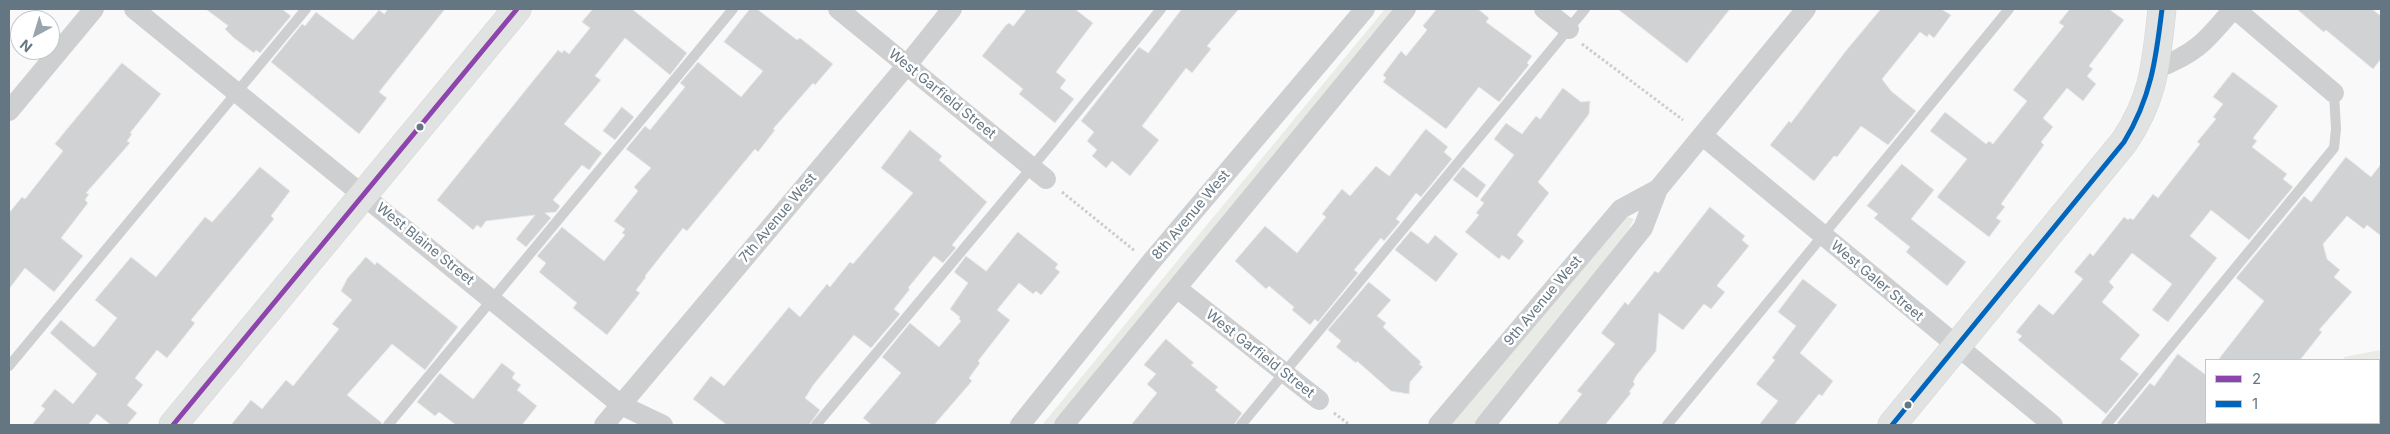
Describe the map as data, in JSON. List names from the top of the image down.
{
  "streets": {
    "street": [
      "West Garfield Street",
      "8th Avenue West",
      "7th Avenue West",
      "West Blaine Street",
      "West Galer Street",
      "9th Avenue West"
    ]
  },
  "crossings": [
    ["West Garfield Street", "7th Avenue West"],
    ["7th Avenue West", "West Blaine Street"],
    ["West Galer Street", "9th Avenue West"]
  ],
  "lines": ["transit line 2", "transit line 1"],
  "legend": ["2", "1"],
  "north": "bottom left"
}
